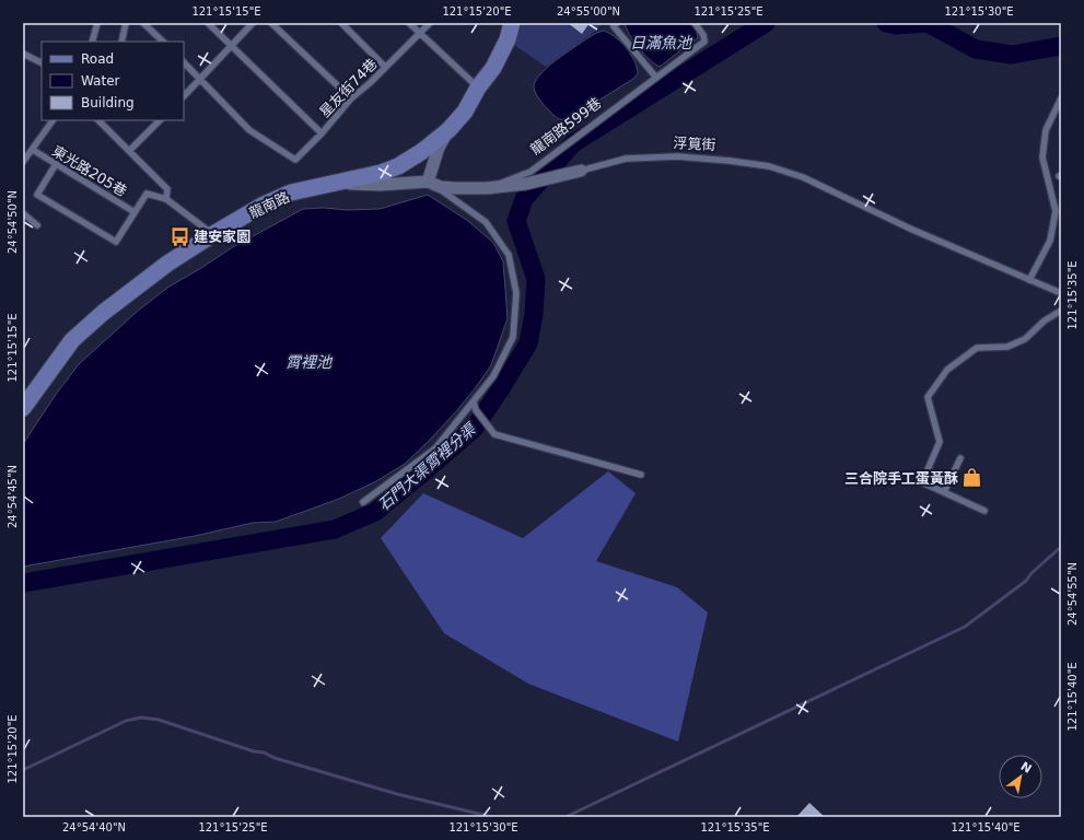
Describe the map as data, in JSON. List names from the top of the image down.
{
  "streets": {
    "main road": ["龍南路"],
    "street": ["浮筧街"],
    "lane": ["星友街74巷", "龍南路599巷", "東光路205巷"]
  },
  "crossings": [
    ["龍南路599巷", "浮筧街"],
    ["浮筧街", "龍南路"]
  ],
  "water": ["日滿魚池", "霄裡池", "石門大渠霄裡分渠"],
  "places": {
    "bus stop": ["建安家園"],
    "shop": ["三合院手工蛋黃酥"]
  },
  "legend": ["Road", "Water", "Building"],
  "north": "top right",
  "coordinates": [
    "121°15'15\"E",
    "121°15'20\"E",
    "24°55'00\"N",
    "121°15'25\"E",
    "121°15'30\"E",
    "24°54'50\"N",
    "121°15'35\"E",
    "24°54'45\"N",
    "24°54'55\"N",
    "121°15'40\"E",
    "24°54'40\"N"
  ]
}
